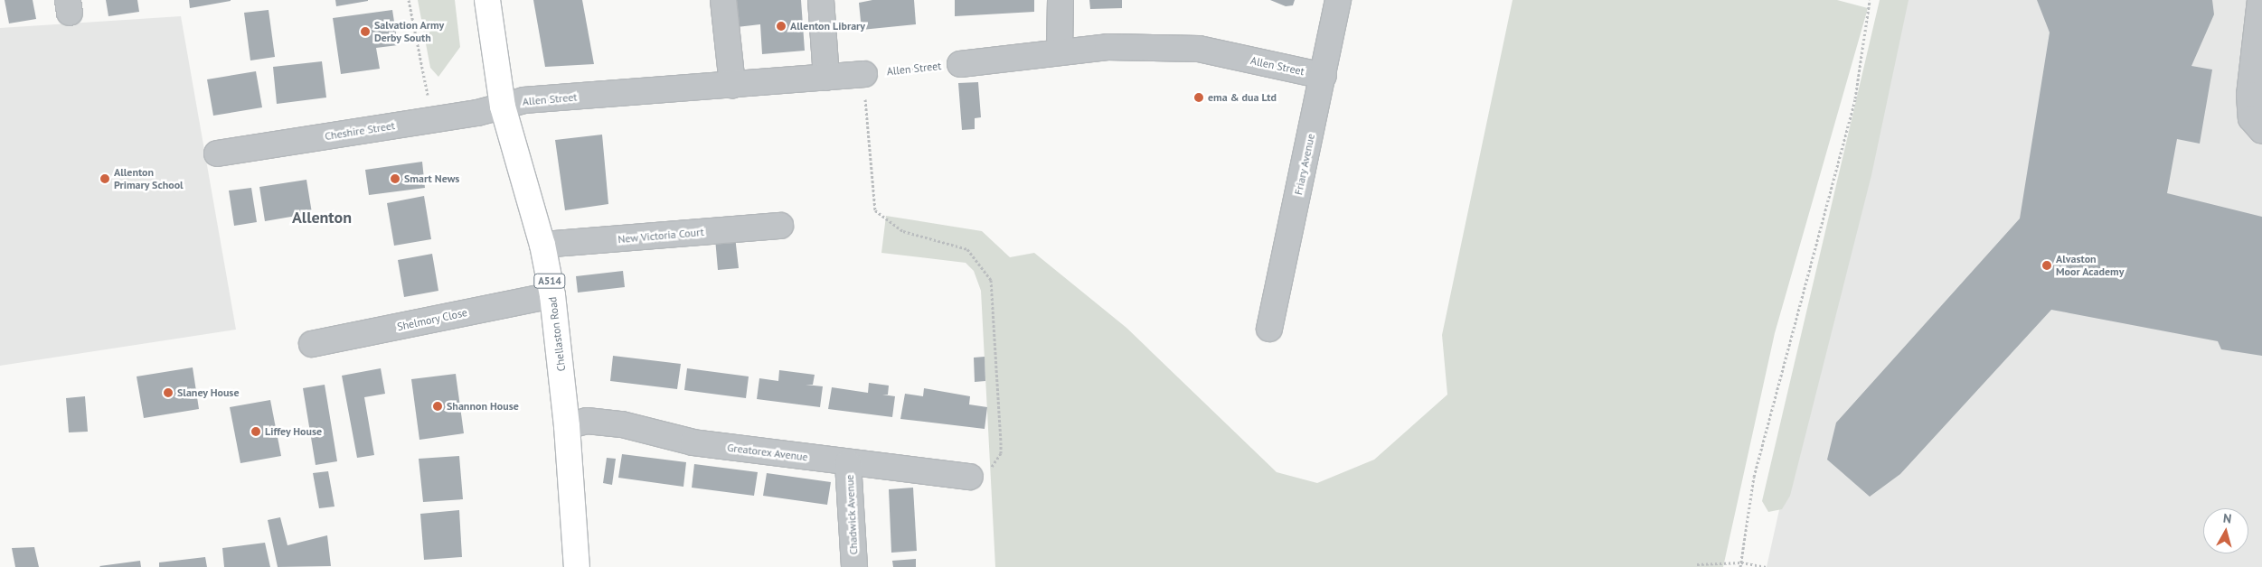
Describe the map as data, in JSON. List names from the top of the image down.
{
  "streets": {
    "main road": ["A514", "Chellaston Road"],
    "street": [
      "Allen Street",
      "Cheshire Street",
      "Friary Avenue",
      "New Victoria Court",
      "Shelmory Close",
      "Greatorex Avenue",
      "Chadwick Avenue"
    ]
  },
  "crossings": [
    ["Allen Street", "Cheshire Street"],
    ["Allen Street", "Friary Avenue"],
    ["Allen Street", "Chellaston Road"],
    ["Cheshire Street", "Chellaston Road"],
    ["New Victoria Court", "Chellaston Road"],
    ["Shelmory Close", "Chellaston Road"],
    ["Chellaston Road", "Greatorex Avenue"],
    ["Greatorex Avenue", "Chadwick Avenue"]
  ],
  "districts": ["Allenton"],
  "places": [
    "Allenton Library",
    "Salvation Army Derby South",
    "ema & dua Ltd",
    "Allenton Primary School",
    "Smart News",
    "Alvaston Moor Academy",
    "Slaney House",
    "Shannon House",
    "Liffey House"
  ],
  "north": "top"
}
